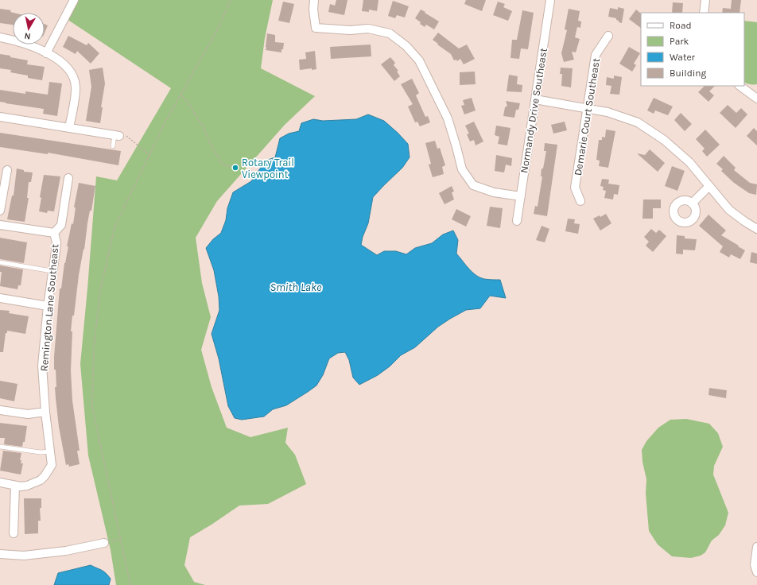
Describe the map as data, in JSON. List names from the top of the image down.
{
  "streets": {
    "street": ["Normandy Drive Southeast", "Demarie Court Southeast", "Remington Lane Southeast"]
  },
  "water": ["Smith Lake"],
  "places": ["Rotary Trail Viewpoint"],
  "legend": [
    "Road",
    "Park",
    "Water",
    "Building"
  ],
  "north": "bottom"
}
